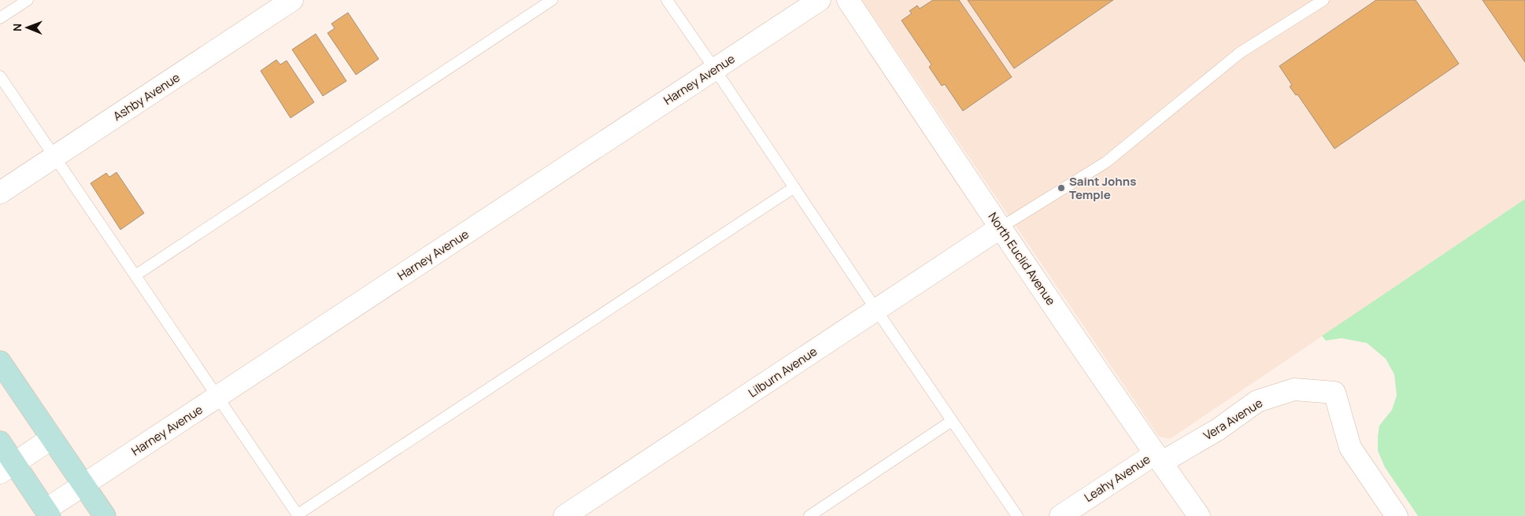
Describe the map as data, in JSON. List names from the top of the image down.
{
  "streets": {
    "street": [
      "Harney Avenue",
      "Ashby Avenue",
      "North Euclid Avenue",
      "Lilburn Avenue",
      "Vera Avenue",
      "Leahy Avenue"
    ]
  },
  "crossings": [
    ["North Euclid Avenue", "Lilburn Avenue"],
    ["North Euclid Avenue", "Vera Avenue"],
    ["North Euclid Avenue", "Leahy Avenue"],
    ["Vera Avenue", "Leahy Avenue"]
  ],
  "places": ["Saint Johns Temple"],
  "north": "left"
}
